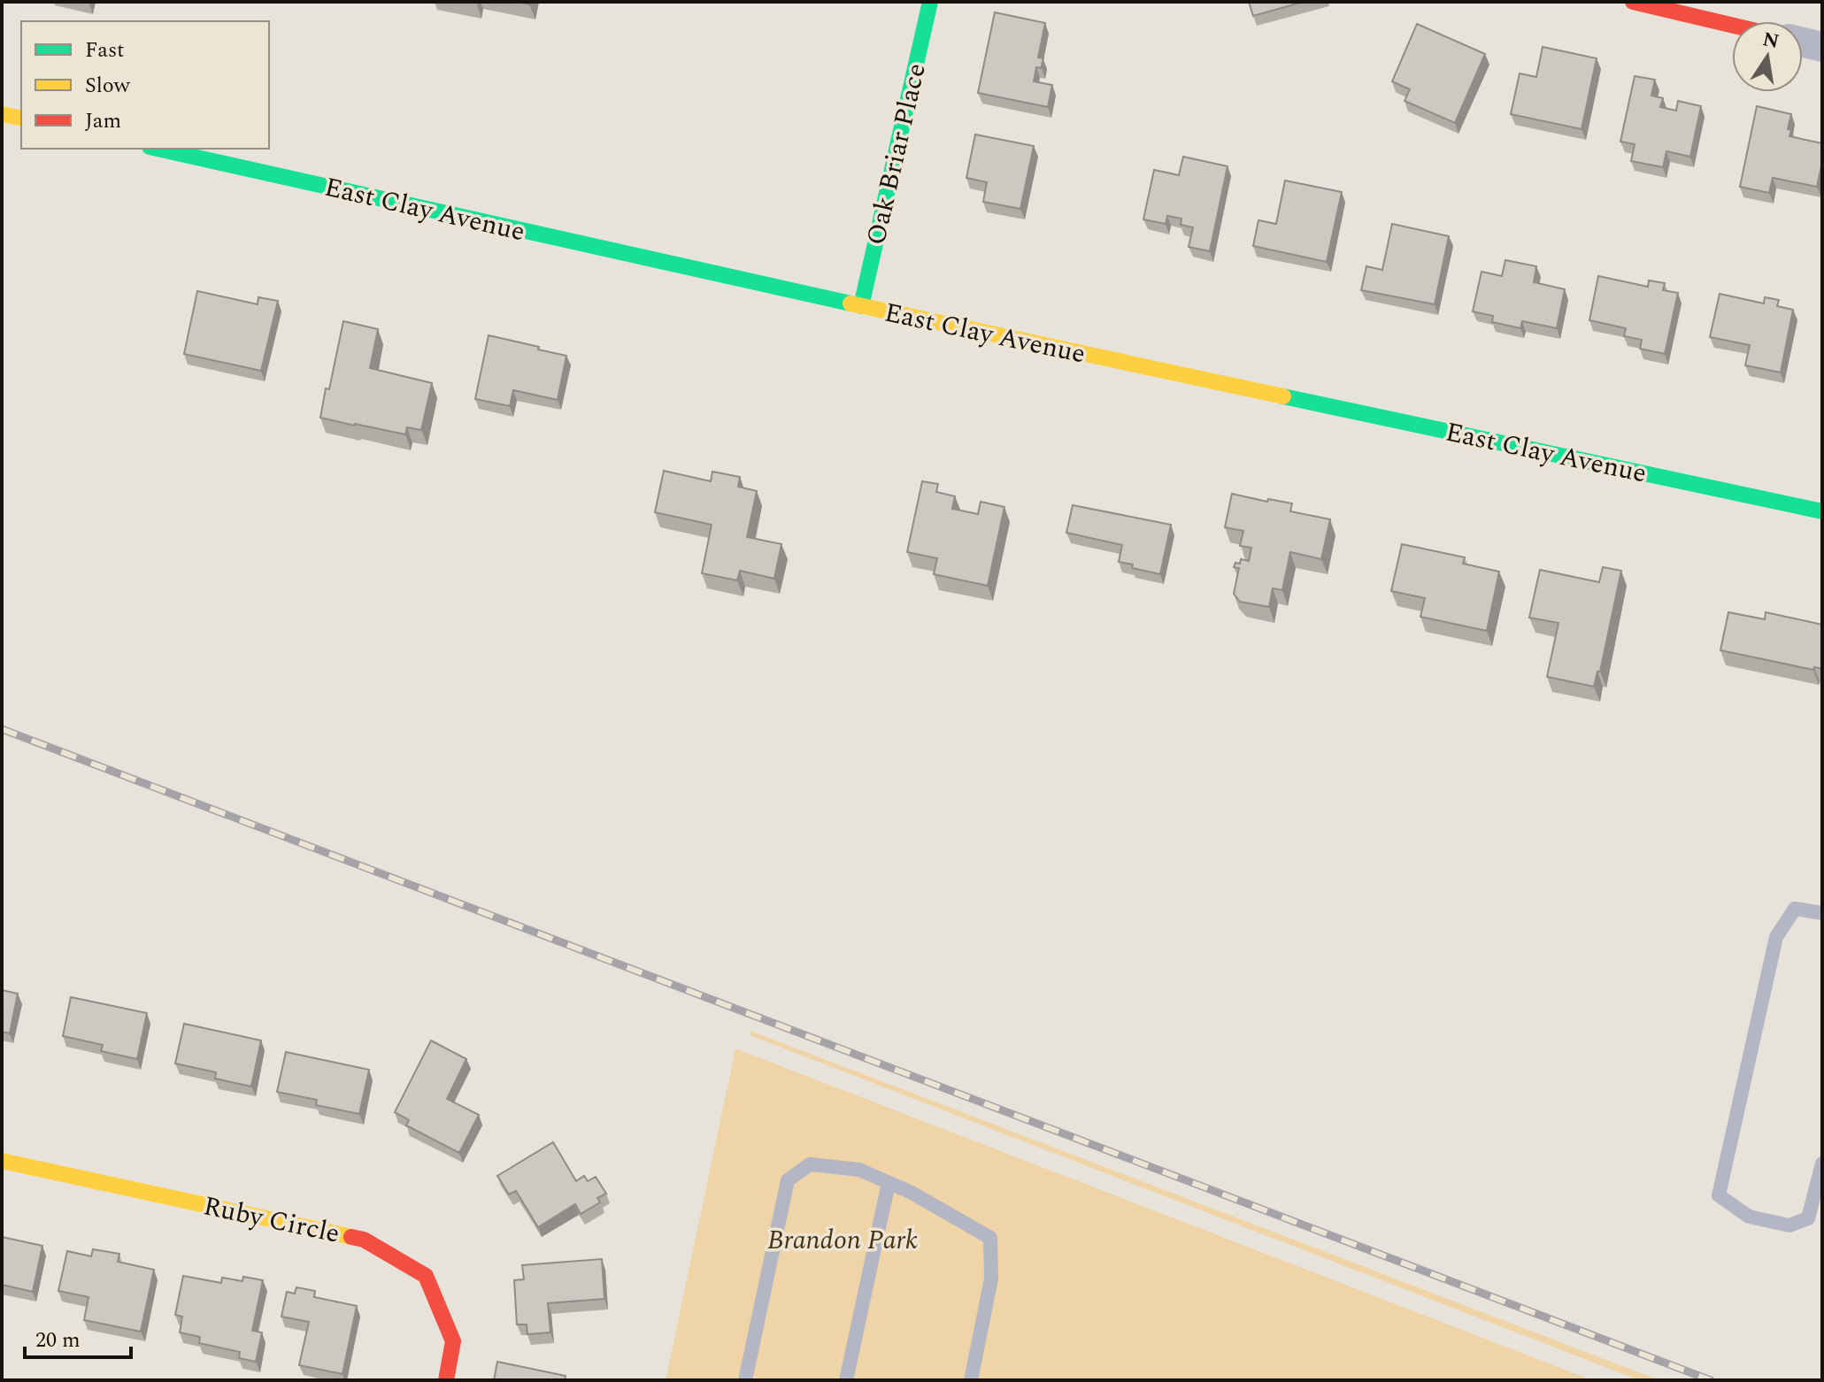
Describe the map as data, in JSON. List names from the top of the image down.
{
  "streets": {
    "street": ["Oak Briar Place", "East Clay Avenue", "Ruby Circle"]
  },
  "crossings": [
    ["Oak Briar Place", "East Clay Avenue"]
  ],
  "parks": ["Brandon Park"],
  "legend": ["Fast", "Slow", "Jam"],
  "scale_bar": "20 m",
  "north": "top"
}
